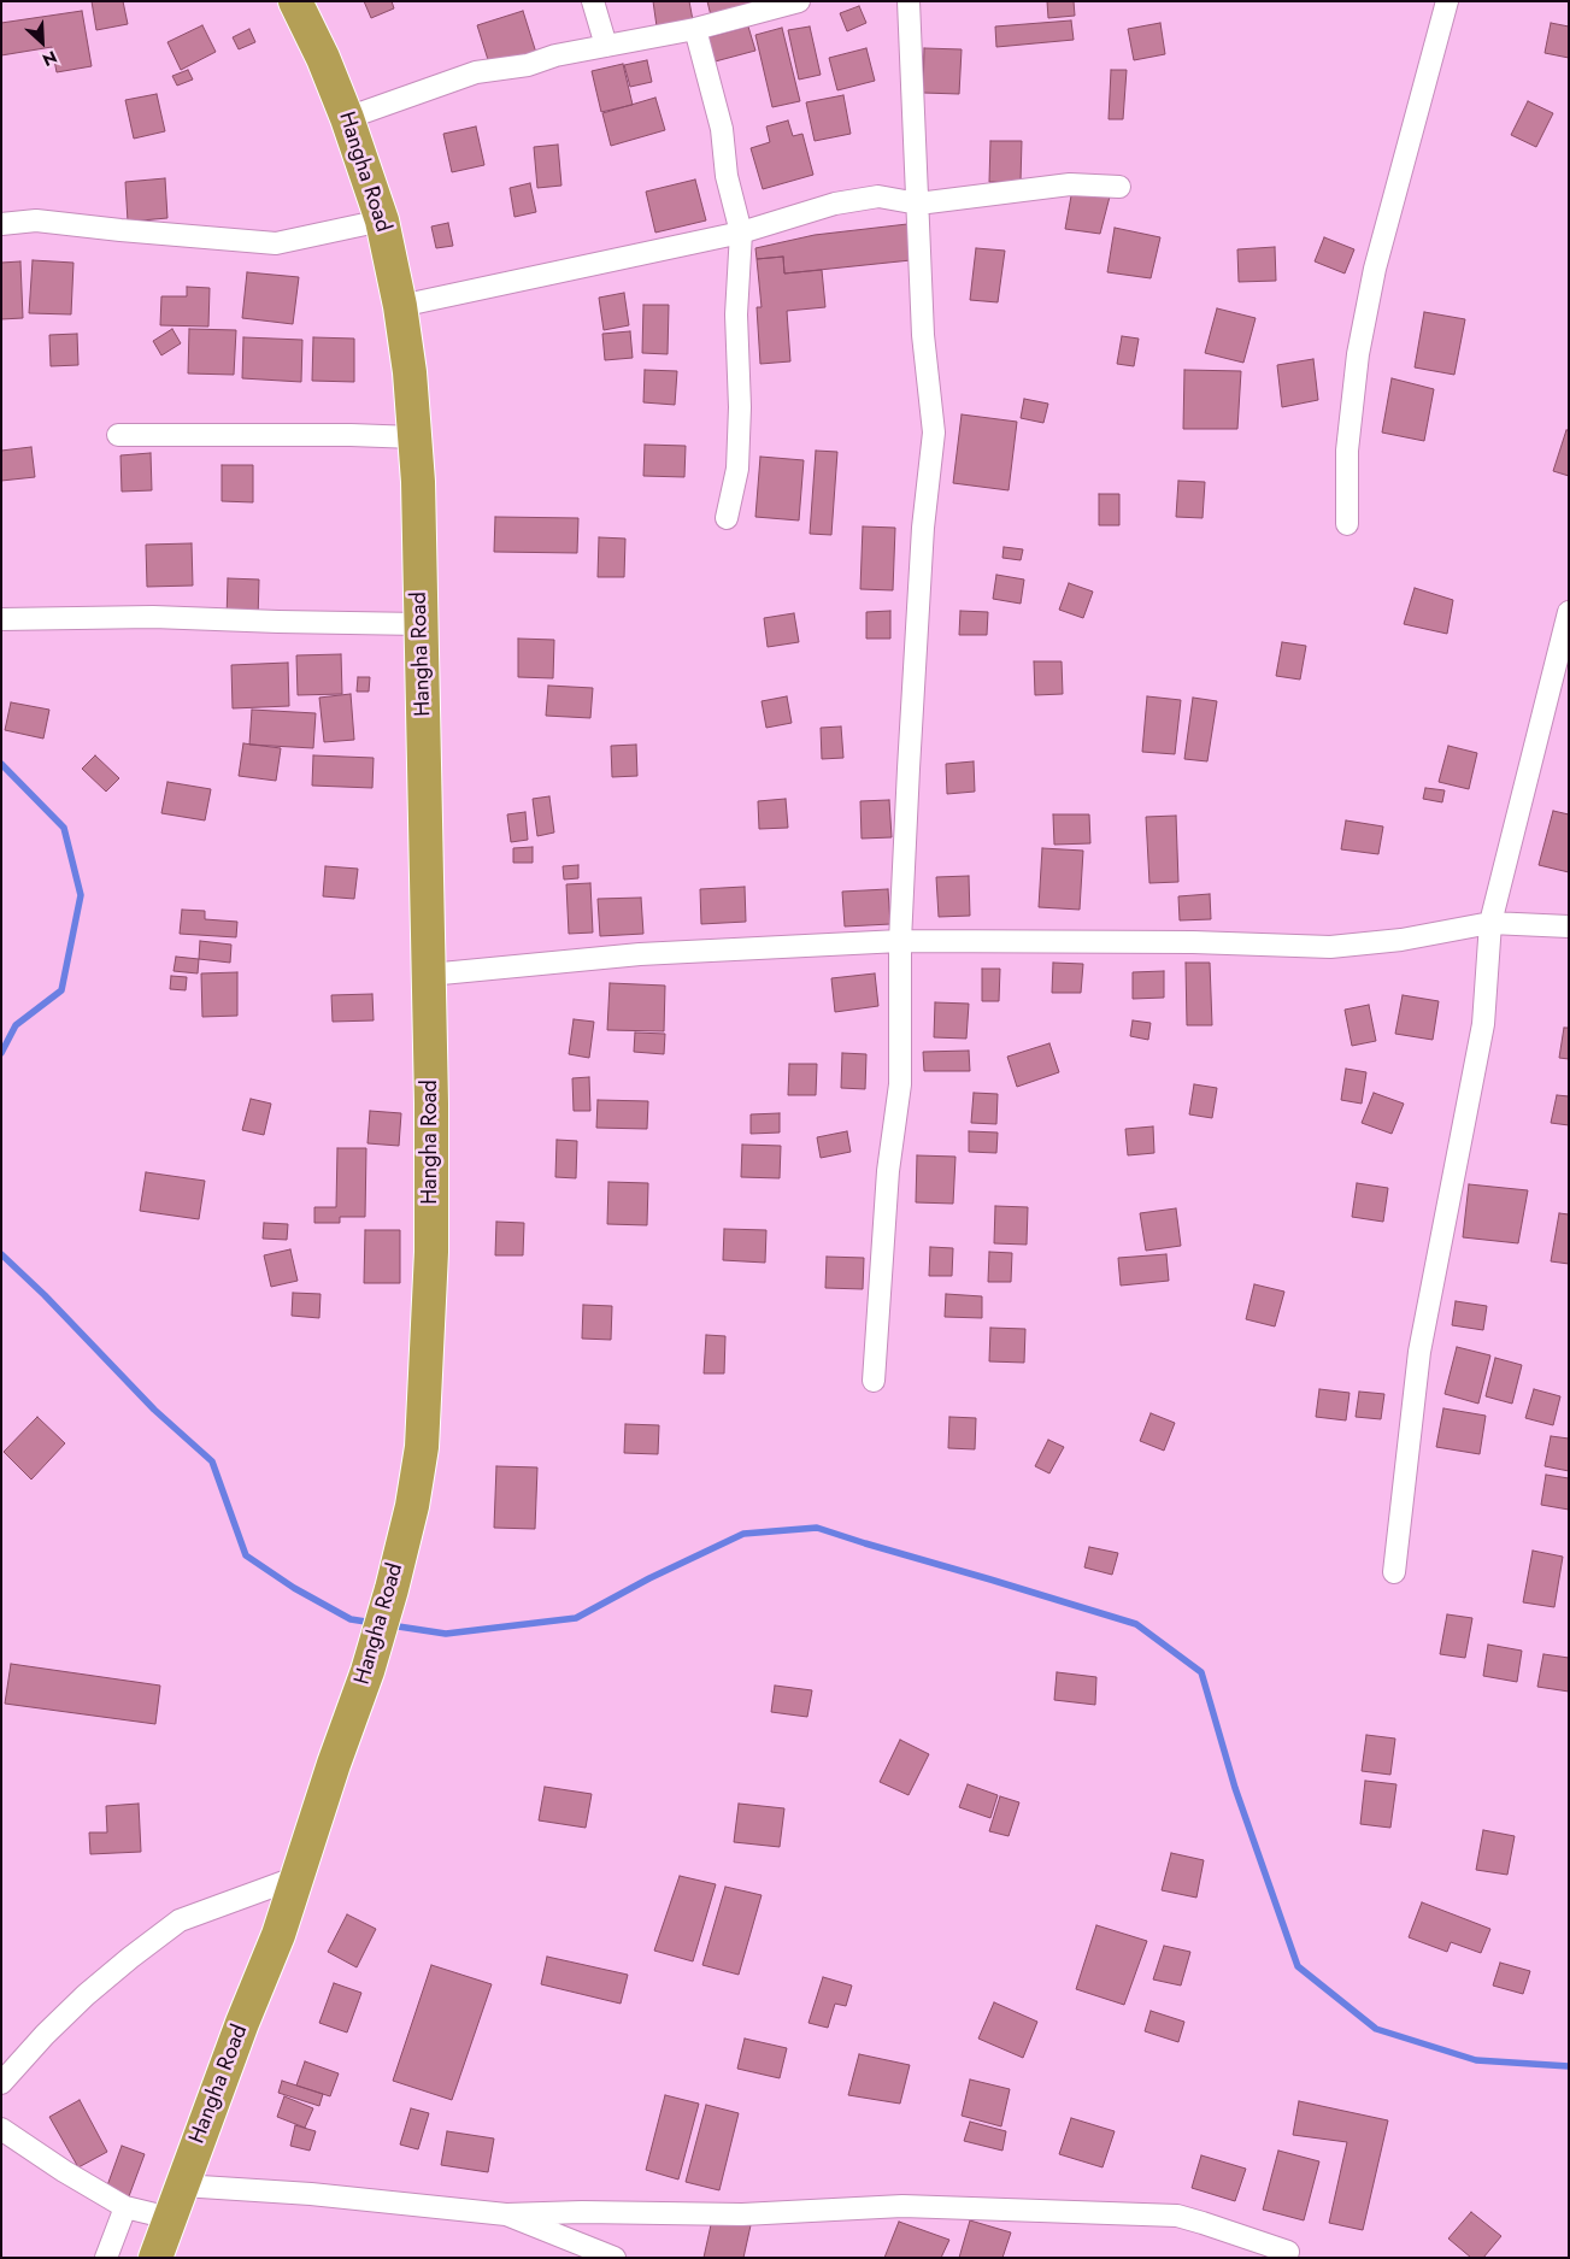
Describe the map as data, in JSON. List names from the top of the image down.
{
  "streets": {
    "highway": ["Hangha Road"]
  },
  "north": "bottom right"
}
